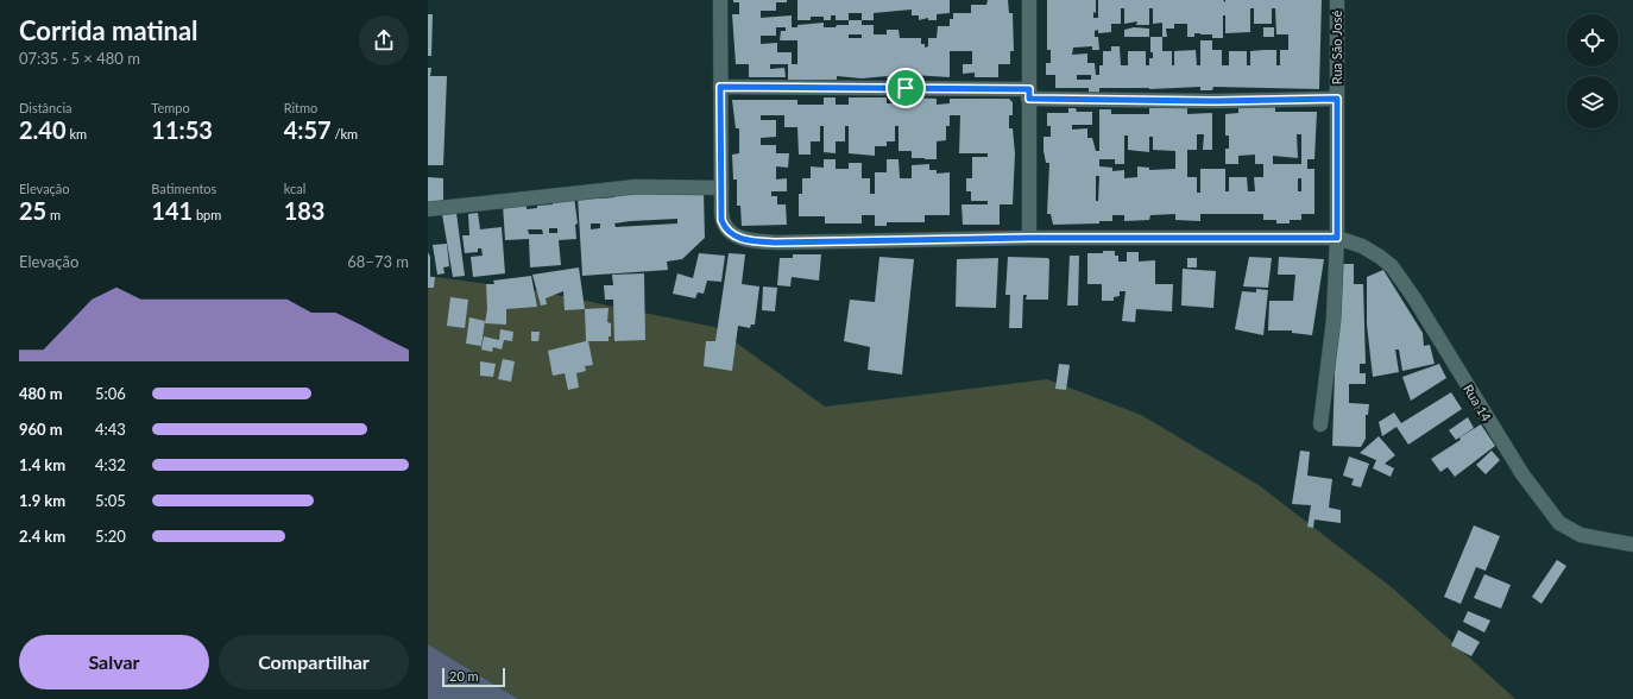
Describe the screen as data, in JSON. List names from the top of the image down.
{
  "streets": {
    "street": ["Rua São José", "Rua 14"]
  },
  "crossings": [
    ["Rua São José", "Rua 14"]
  ],
  "scale_bar": "20 m",
  "page": {
    "heading": ["Corrida matinal", "07:35 · 5 × 480 m"],
    "stats": [
      ["Distância", "2.40 km"],
      ["Tempo", "11:53"],
      ["Ritmo", "4:57 /km"],
      ["Elevação", "25 m"],
      ["Batimentos", "141 bpm"],
      ["kcal", "183"]
    ],
    "chart": ["Elevação", "68–73 m"],
    "list": [
      {
        "name": "480 m",
        "note": "5:06"
      },
      {
        "name": "960 m",
        "note": "4:43"
      },
      {
        "name": "1.4 km",
        "note": "4:32"
      },
      {
        "name": "1.9 km",
        "note": "5:05"
      },
      {
        "name": "2.4 km",
        "note": "5:20"
      }
    ],
    "buttons": ["Salvar", "Compartilhar"],
    "scale": "20 m"
  }
}
